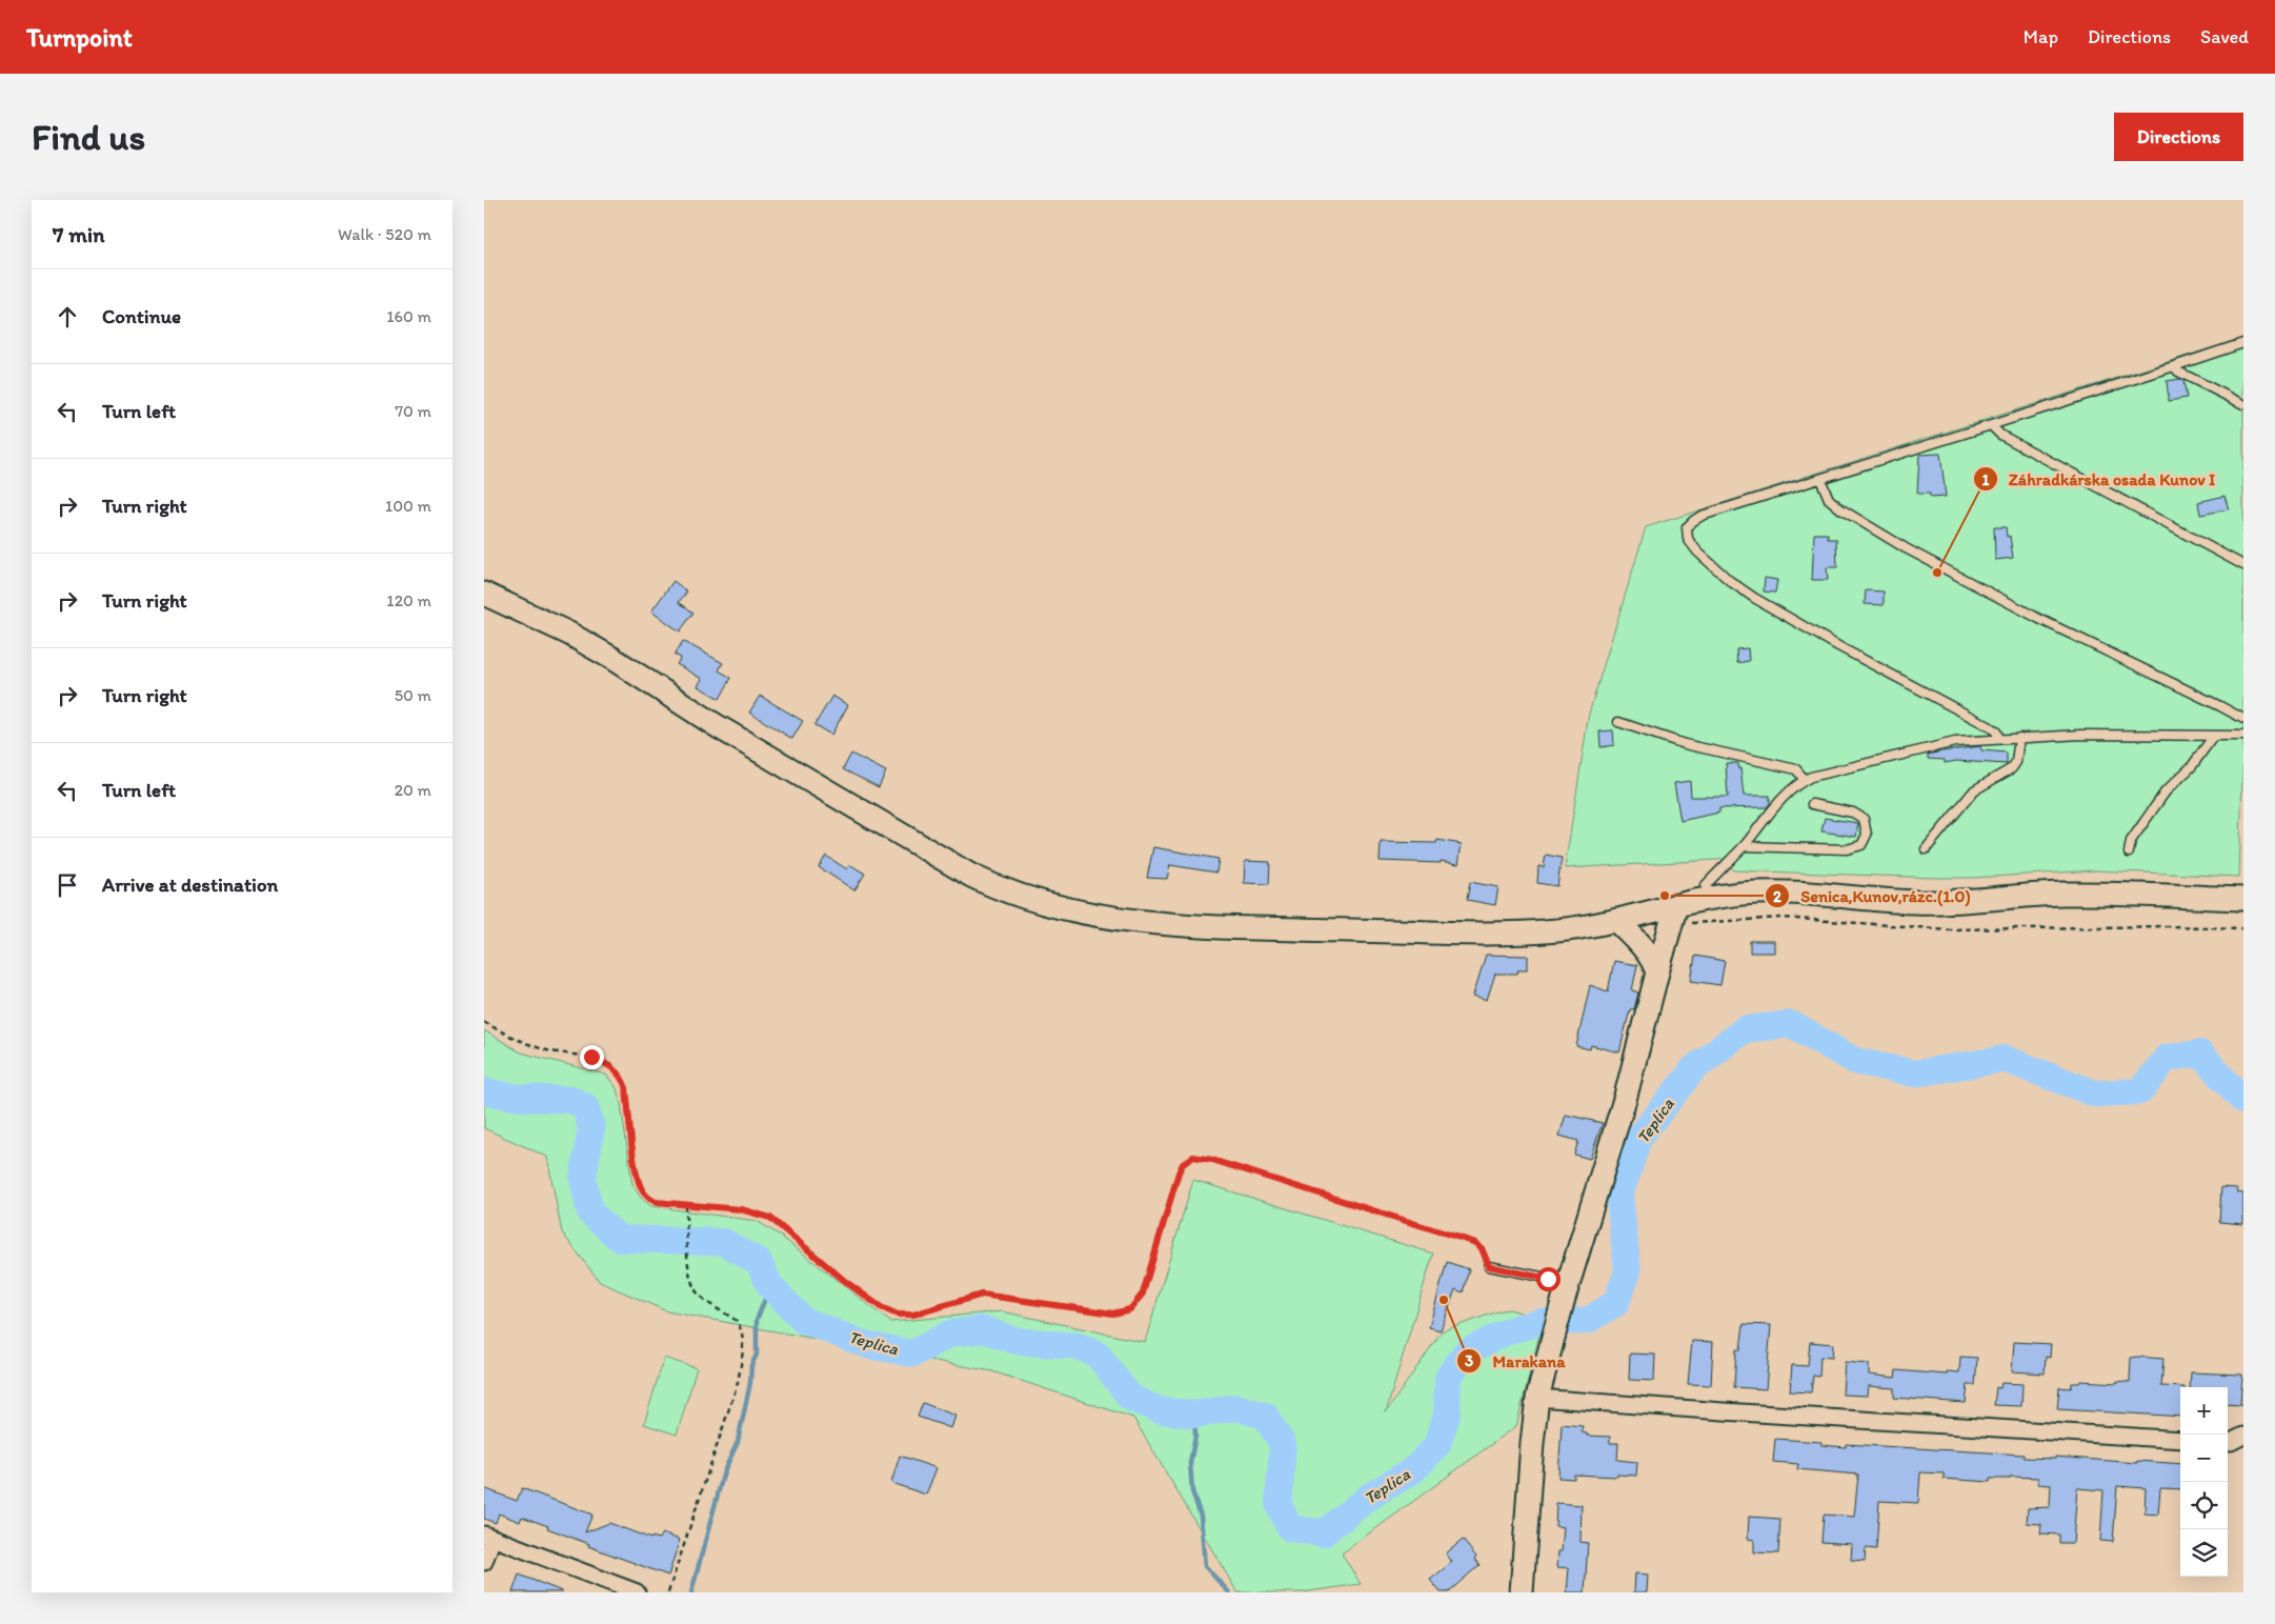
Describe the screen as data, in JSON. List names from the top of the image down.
{
  "water": ["Teplica"],
  "places": ["Záhradkárska osada Kunov I", "Senica,Kunov,rázc.(1.0)", "Marakana"],
  "page": {
    "header": "Turnpoint",
    "nav": ["Map", "Directions", "Saved"],
    "buttons": "Directions",
    "title": "Find us",
    "heading": ["7 min", "Walk · 520 m"],
    "list": [
      ["Continue", "160 m"],
      ["Turn left", "70 m"],
      ["Turn right", "100 m"],
      ["Turn right", "120 m"],
      ["Turn right", "50 m"],
      ["Turn left", "20 m"],
      "Arrive at destination"
    ],
    "map_buttons": ["+", "−"]
  }
}
